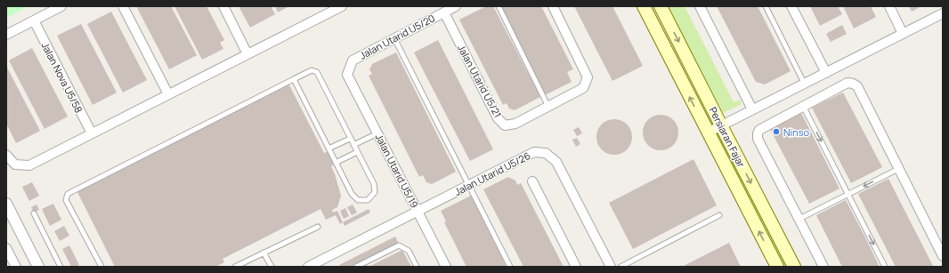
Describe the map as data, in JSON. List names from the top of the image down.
{
  "streets": {
    "main road": ["Persiaran Fajar"],
    "street": [
      "Jalan Utarid U5/20",
      "Jalan Nova U5/58",
      "Jalan Utarid U5/21",
      "Jalan Utarid U5/19",
      "Jalan Utarid U5/26"
    ]
  },
  "crossings": [
    ["Jalan Utarid U5/20", "Jalan Utarid U5/21"],
    ["Jalan Utarid U5/20", "Jalan Utarid U5/19"],
    ["Jalan Utarid U5/19", "Jalan Utarid U5/26"]
  ],
  "places": ["Ninso"]
}
